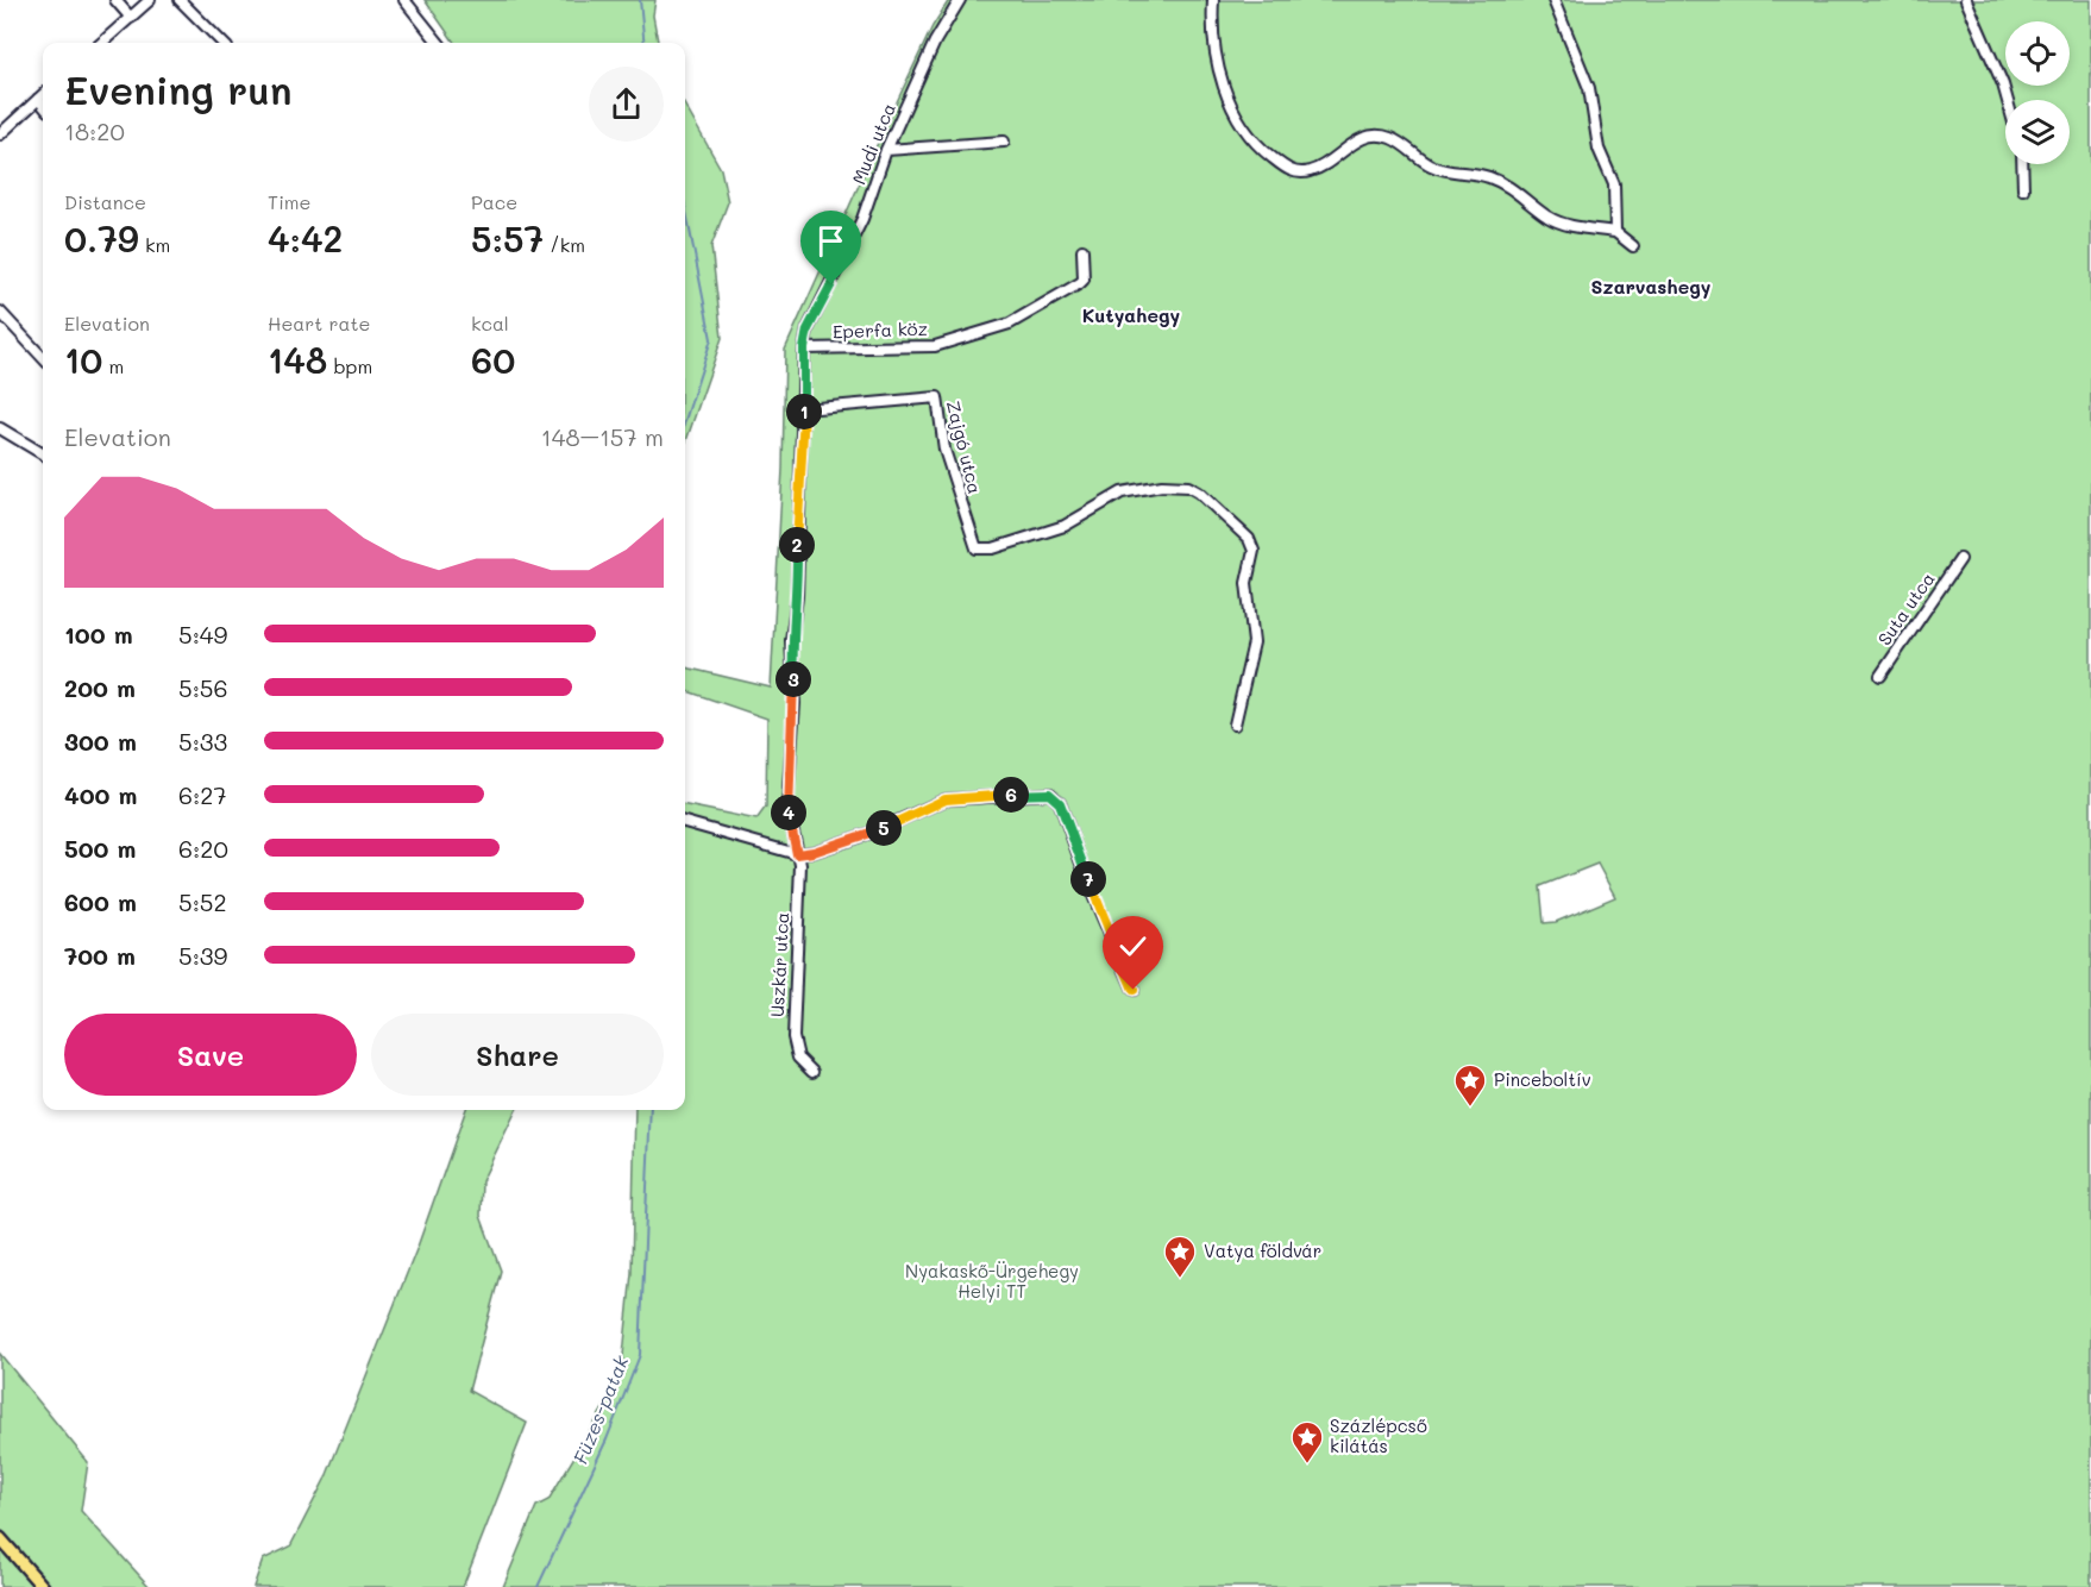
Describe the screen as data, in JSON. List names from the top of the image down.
{
  "streets": {
    "street": [
      "Mudi utca",
      "Eperfa köz",
      "Zajgó utca",
      "Suta utca",
      "Uszkár utca"
    ]
  },
  "crossings": [
    ["Mudi utca", "Eperfa köz"],
    ["Mudi utca", "Zajgó utca"],
    ["Mudi utca", "Uszkár utca"]
  ],
  "districts": ["Szarvashegy", "Kutyahegy"],
  "water": ["Füzes-patak"],
  "parks": ["Nyakaskő-Ürgehegy Helyi TT"],
  "places": {
    "place": ["Pinceboltív", "Vatya földvár", "Százlépcső kilátás"]
  },
  "page": {
    "heading": ["Evening run", "18:20"],
    "stats": [
      ["Distance", "0.79 km"],
      ["Time", "4:42"],
      ["Pace", "5:57 /km"],
      ["Elevation", "10 m"],
      ["Heart rate", "148 bpm"],
      ["kcal", "60"]
    ],
    "pins": [
      "1",
      "2",
      "3",
      "6",
      "4",
      "5",
      "7"
    ],
    "chart": ["Elevation", "148–157 m"],
    "list": [
      {
        "name": "100 m",
        "note": "5:49"
      },
      {
        "name": "200 m",
        "note": "5:56"
      },
      {
        "name": "300 m",
        "note": "5:33"
      },
      {
        "name": "400 m",
        "note": "6:27"
      },
      {
        "name": "500 m",
        "note": "6:20"
      },
      {
        "name": "600 m",
        "note": "5:52"
      },
      {
        "name": "700 m",
        "note": "5:39"
      }
    ],
    "buttons": ["Save", "Share"]
  }
}
